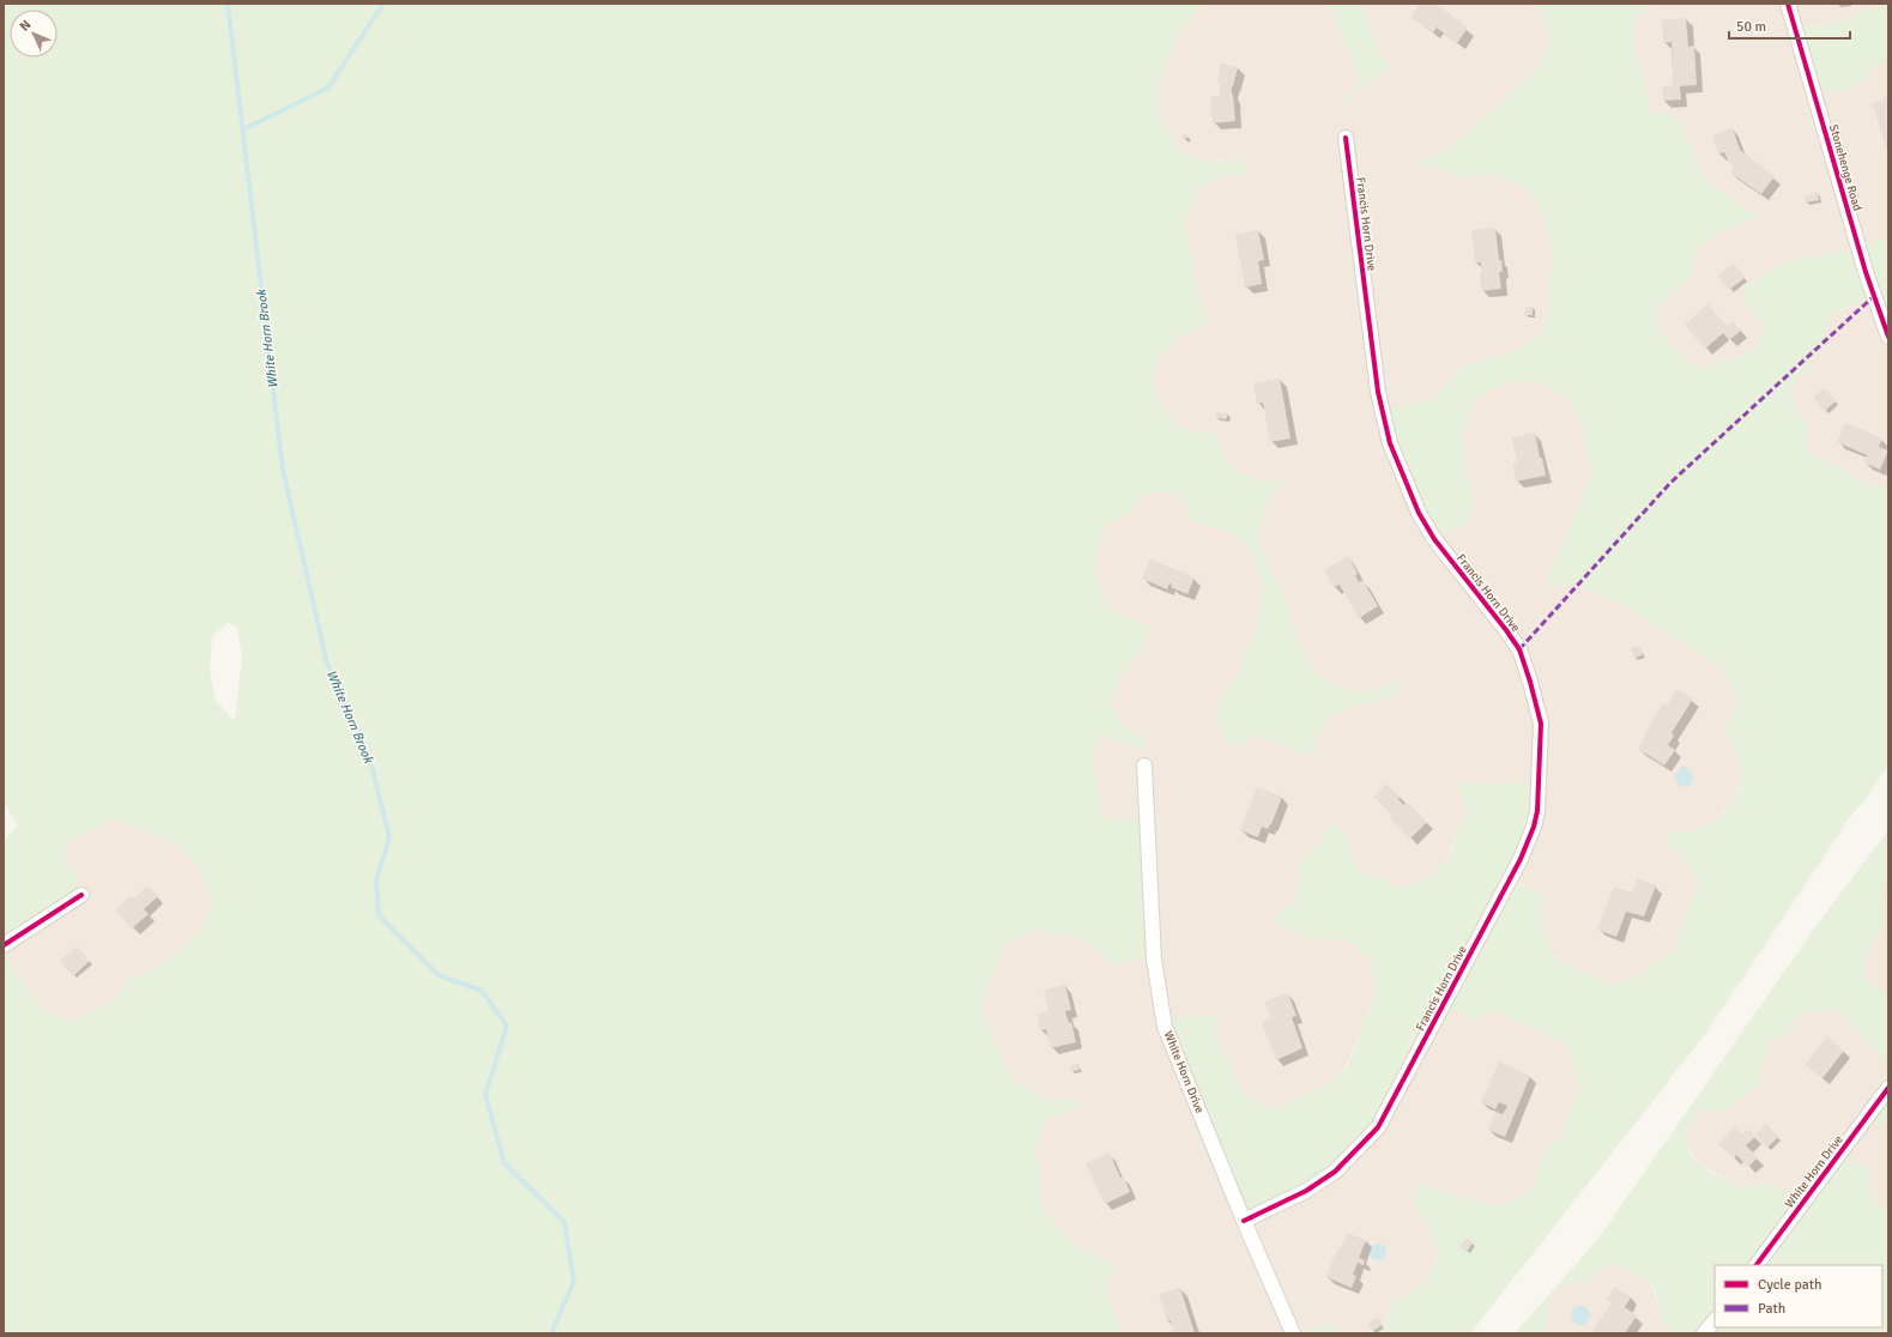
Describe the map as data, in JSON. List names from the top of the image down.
{
  "streets": {
    "street": ["Stonehenge Road", "Francis Horn Drive", "White Horn Drive"]
  },
  "crossings": [
    ["Francis Horn Drive", "White Horn Drive"]
  ],
  "water": ["White Horn Brook"],
  "legend": ["Cycle path", "Path"],
  "scale_bar": "50 m",
  "north": "top left"
}
